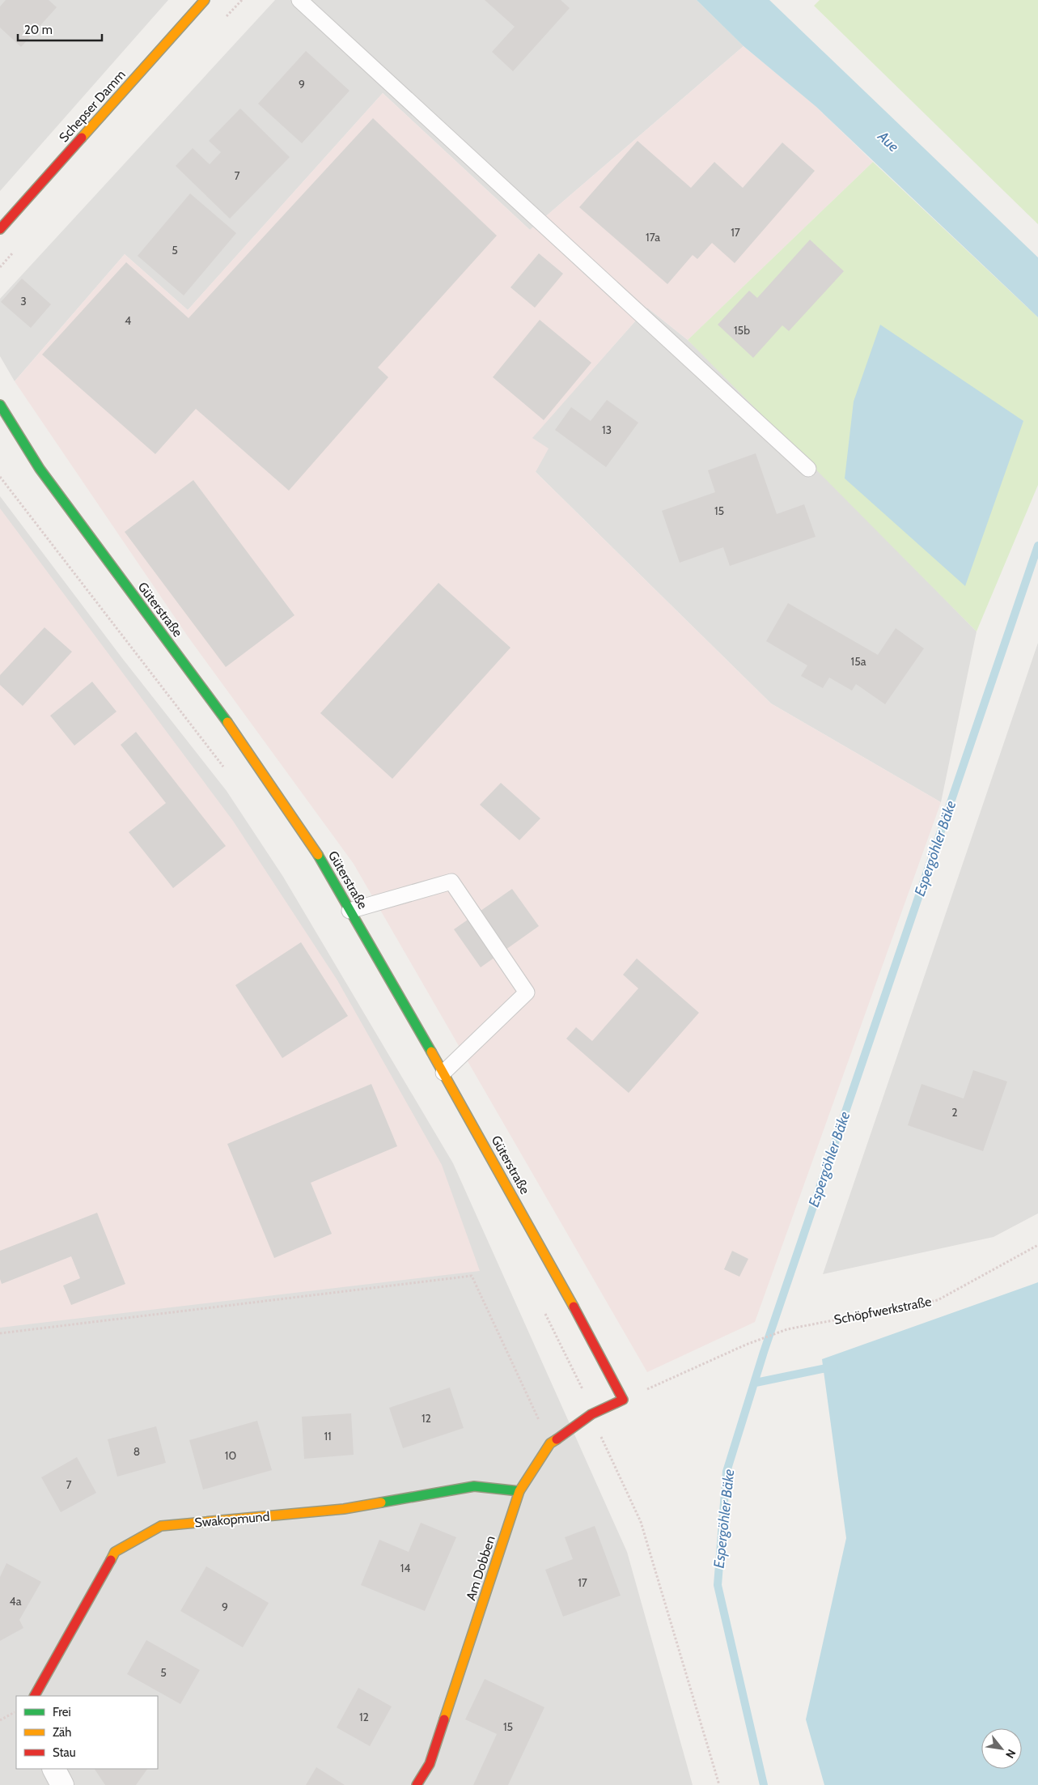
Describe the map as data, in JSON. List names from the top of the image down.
{
  "streets": {
    "street": [
      "Schepser Damm",
      "Güterstraße",
      "Swakopmund",
      "Am Dobben"
    ],
    "path": ["Schöpfwerkstraße"]
  },
  "crossings": [
    ["Güterstraße", "Schöpfwerkstraße"],
    ["Güterstraße", "Am Dobben"],
    ["Schöpfwerkstraße", "Am Dobben"],
    ["Swakopmund", "Am Dobben"]
  ],
  "water": ["Aue", "Espergöhler Bäke"],
  "house_numbers": [
    "9",
    "7",
    "17",
    "17a",
    "5",
    "3",
    "4",
    "15b",
    "13",
    "15",
    "15a",
    "2",
    "12",
    "11",
    "8",
    "10",
    "7",
    "14",
    "17",
    "4a",
    "9",
    "5",
    "12",
    "15"
  ],
  "legend": ["Frei", "Zäh", "Stau"],
  "scale_bar": "20 m",
  "north": "bottom right"
}
